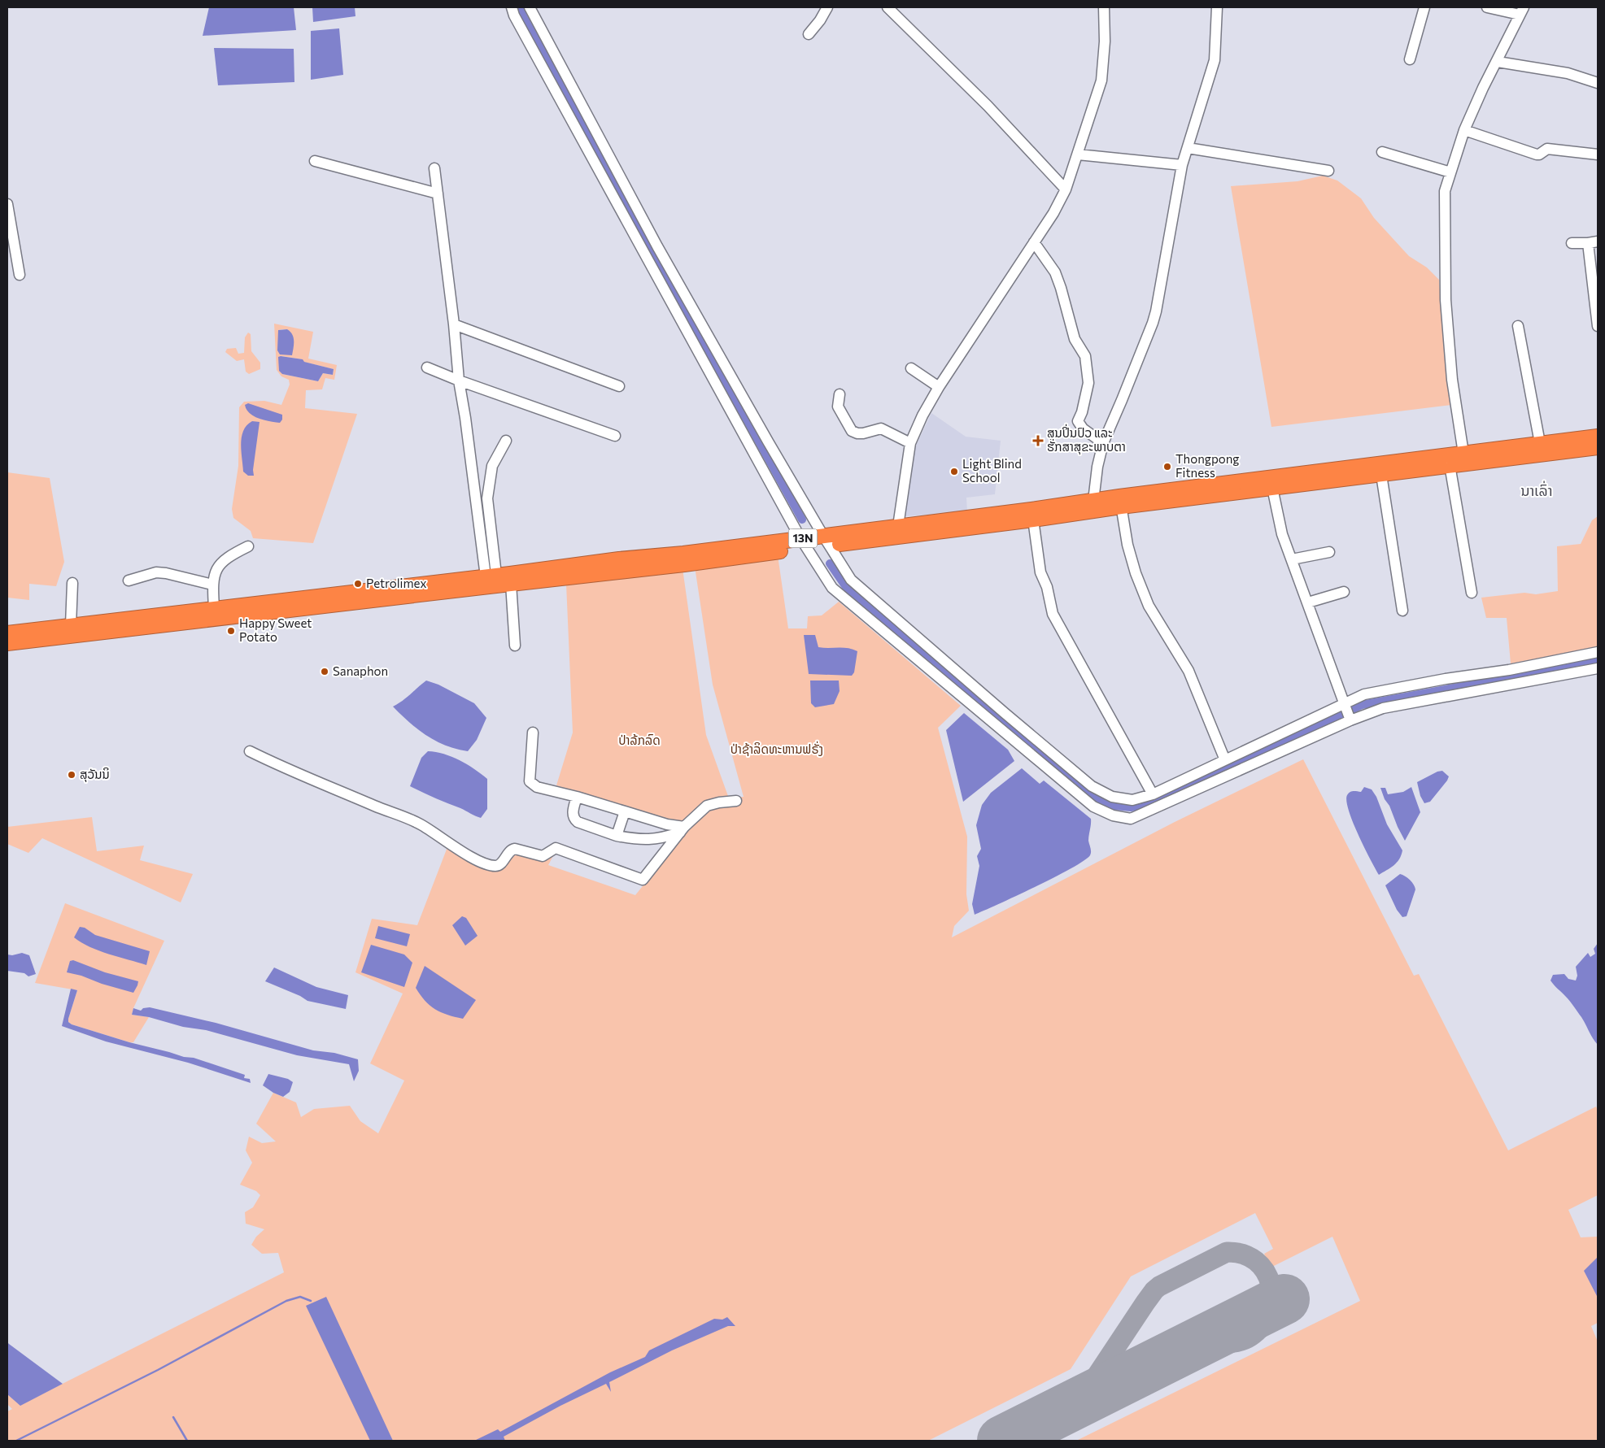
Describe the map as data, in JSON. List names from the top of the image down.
{
  "streets": {
    "highway": ["13N"]
  },
  "districts": ["ນາເລົ່າ"],
  "parks": ["ປ່າລ້ກລົດ", "ປ່າຊ້າລິດທະຫານຟຣັ່ງ"],
  "places": {
    "health": ["ສູນປິ່ນປົວ ແລະ ຮັກສາສຸຂະພາບຕາ"],
    "other": [
      "Thongpong Fitness",
      "Light Blind School",
      "Petrolimex",
      "Happy Sweet Potato",
      "Sanaphon",
      "ສຸວັນນິ"
    ]
  }
}
